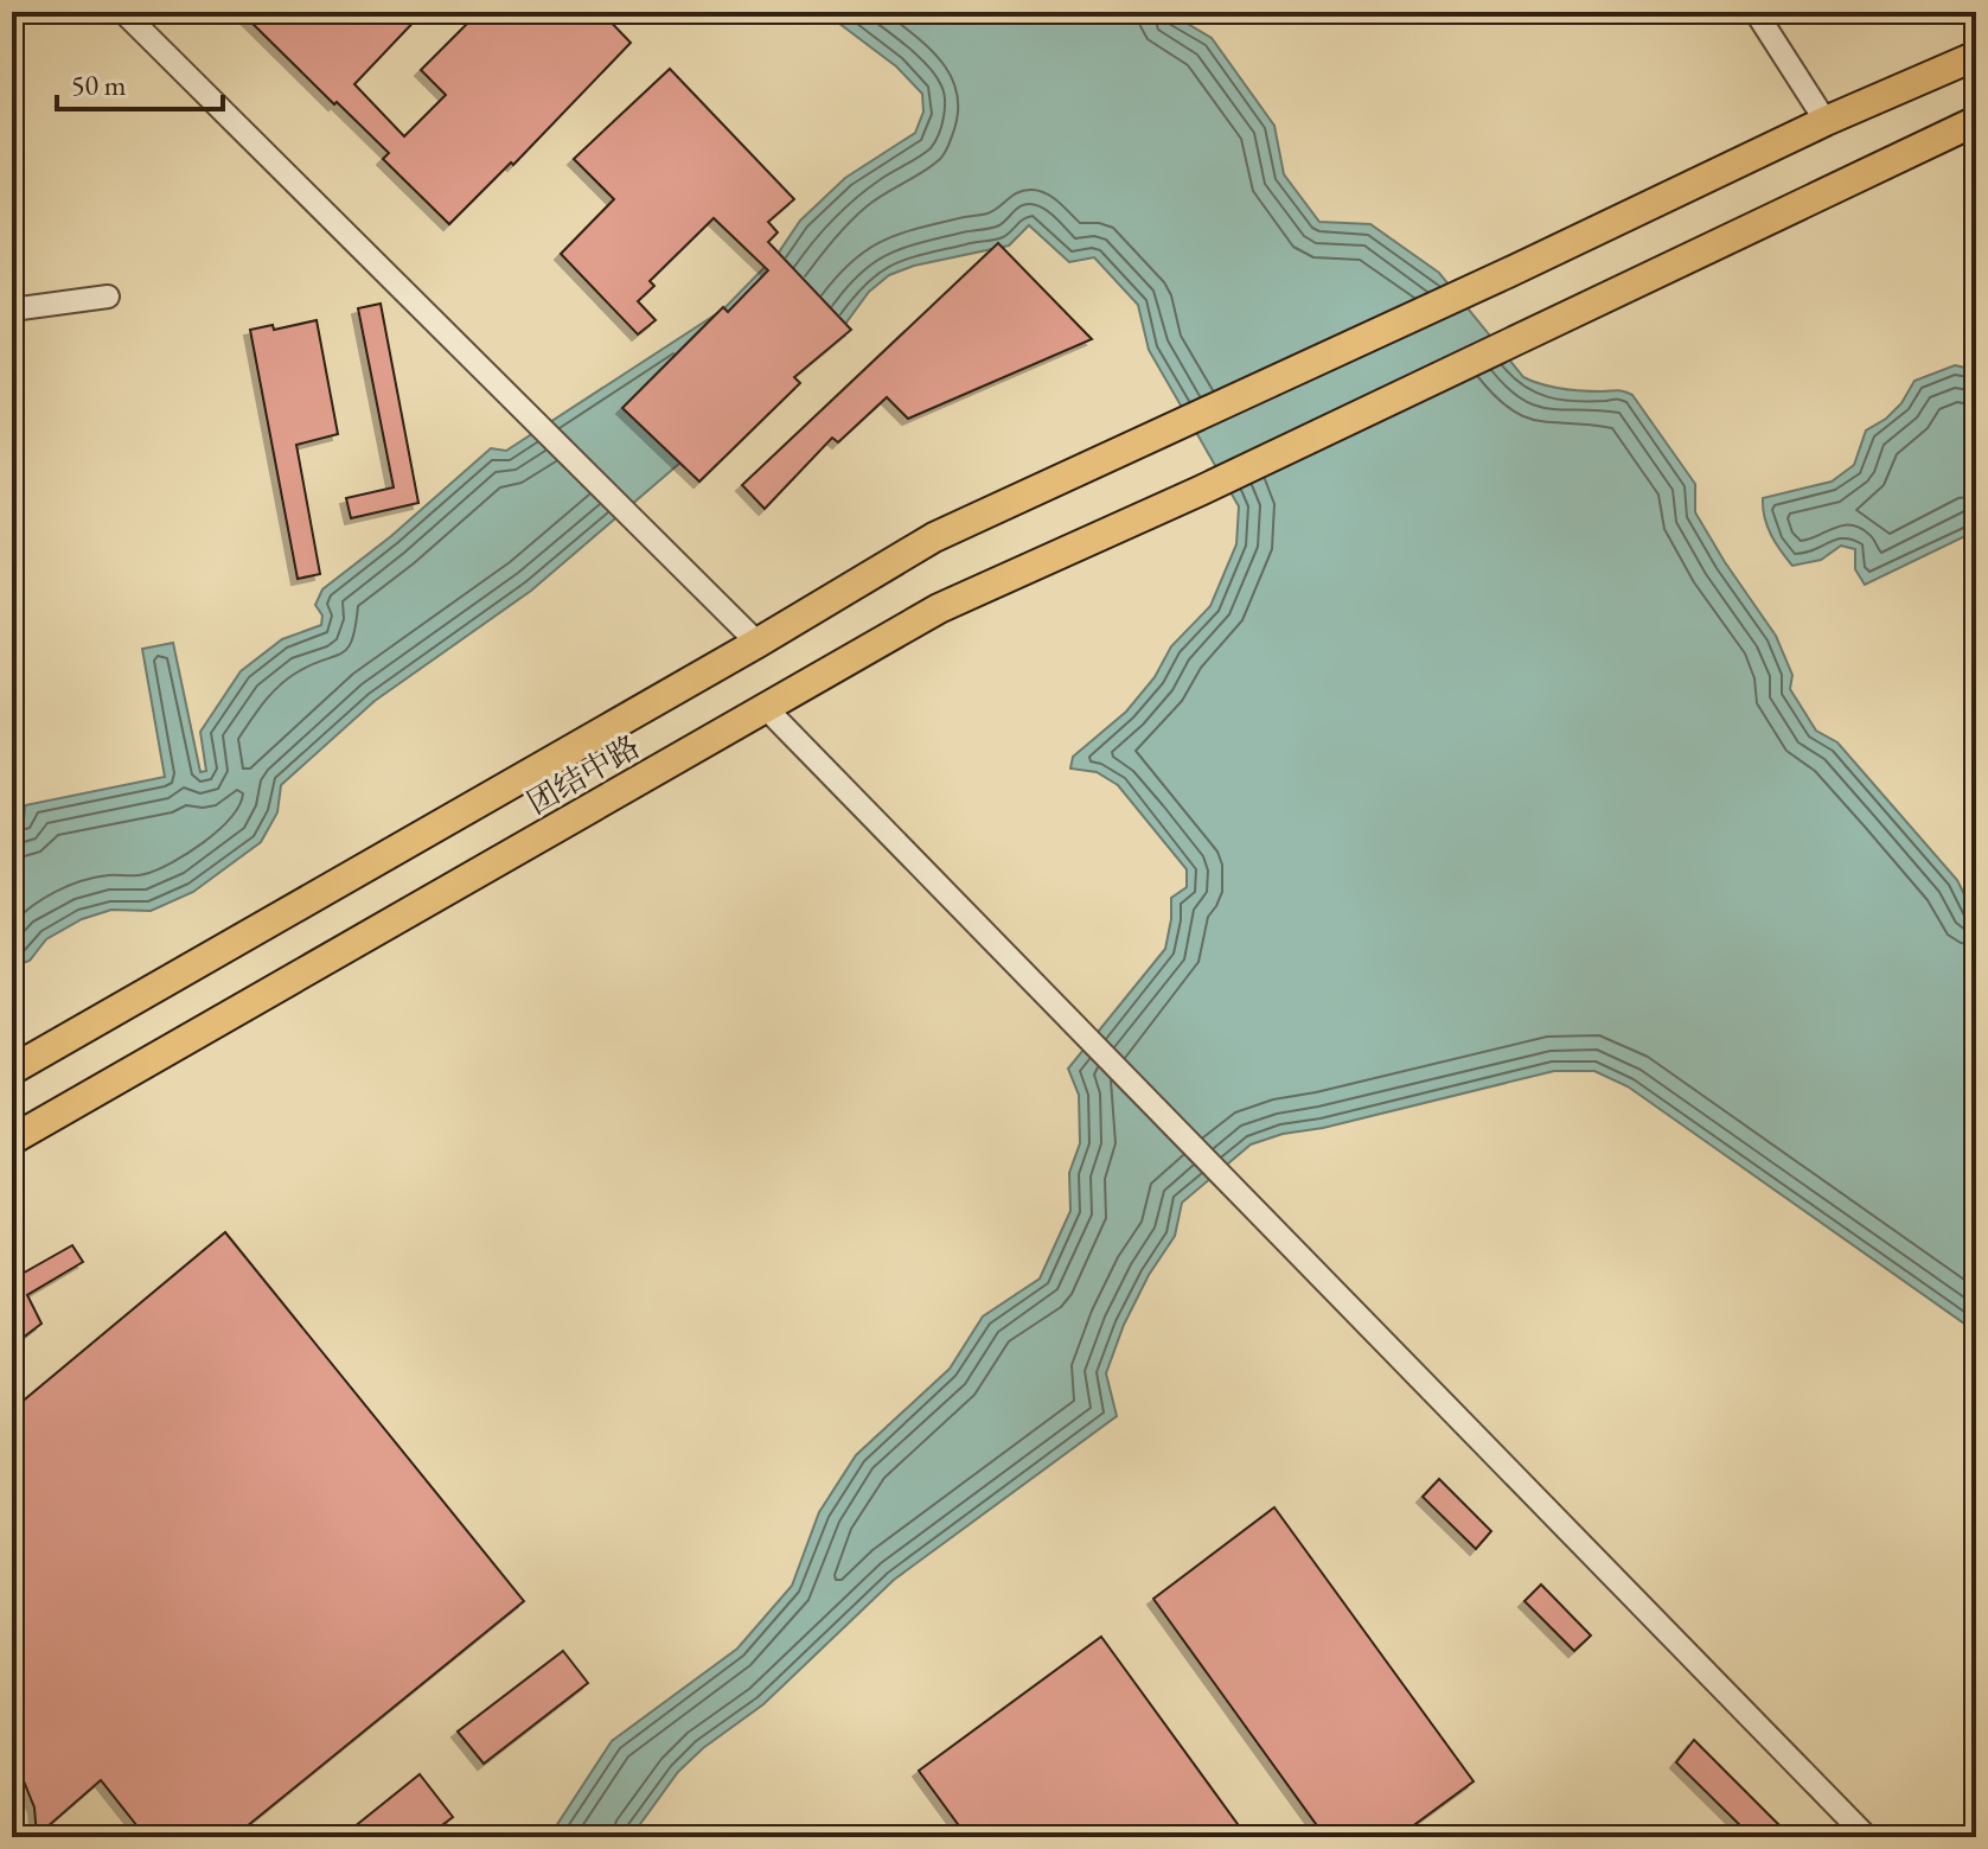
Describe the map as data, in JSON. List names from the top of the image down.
{
  "streets": {
    "main road": ["团结中路"]
  },
  "scale_bar": "50 m"
}
